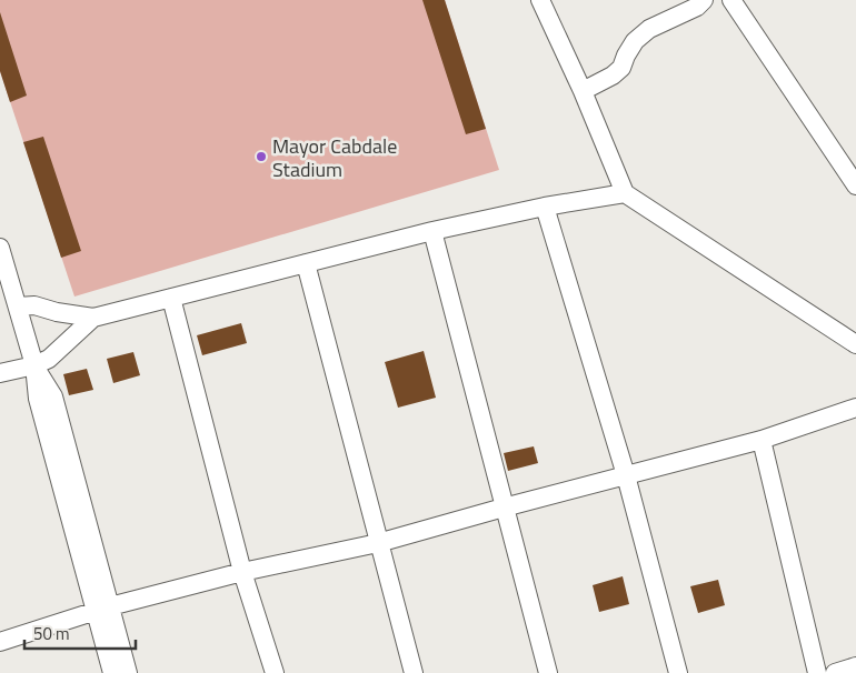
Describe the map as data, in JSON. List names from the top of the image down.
{
  "places": ["Mayor Cabdale Stadium"],
  "scale_bar": "50 m"
}
